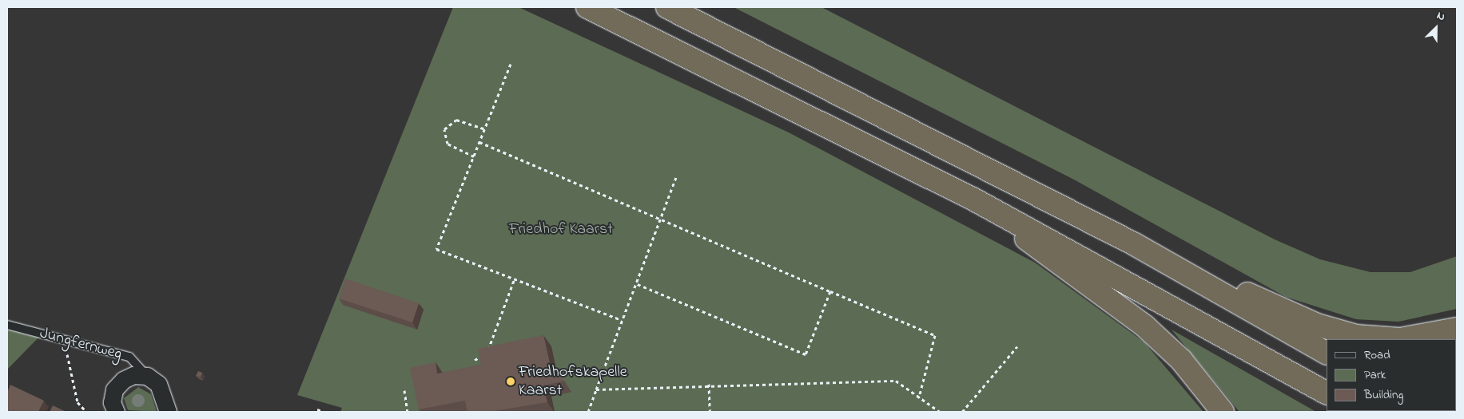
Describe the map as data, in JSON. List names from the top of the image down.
{
  "streets": {
    "street": ["Jungfernweg"]
  },
  "parks": ["Friedhof Kaarst"],
  "places": ["Friedhofskapelle Kaarst"],
  "legend": ["Road", "Park", "Building"],
  "north": "top right"
}
